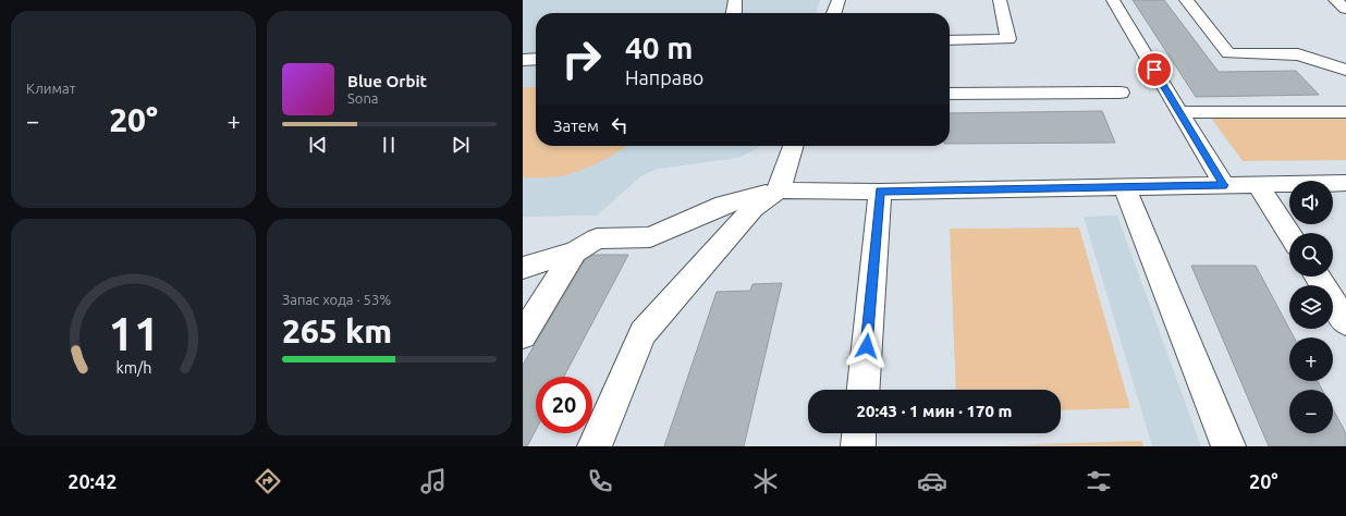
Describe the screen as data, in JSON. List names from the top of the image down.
{
  "page": {
    "tile": [
      "Климат",
      ["Запас хода · 53%", "265 km"]
    ],
    "turn": ["40 m", "Направо"],
    "song": ["Blue Orbit", "Sona"],
    "heat": ["−", "20°", "+"],
    "then": "Затем",
    "map_buttons": ["+", "−"],
    "limit": "20",
    "trip": "20:43 · 1 мин · 170 m",
    "tabs": ["20:42", "20°"],
    "gauge": ["11", "km/h"]
  }
}
